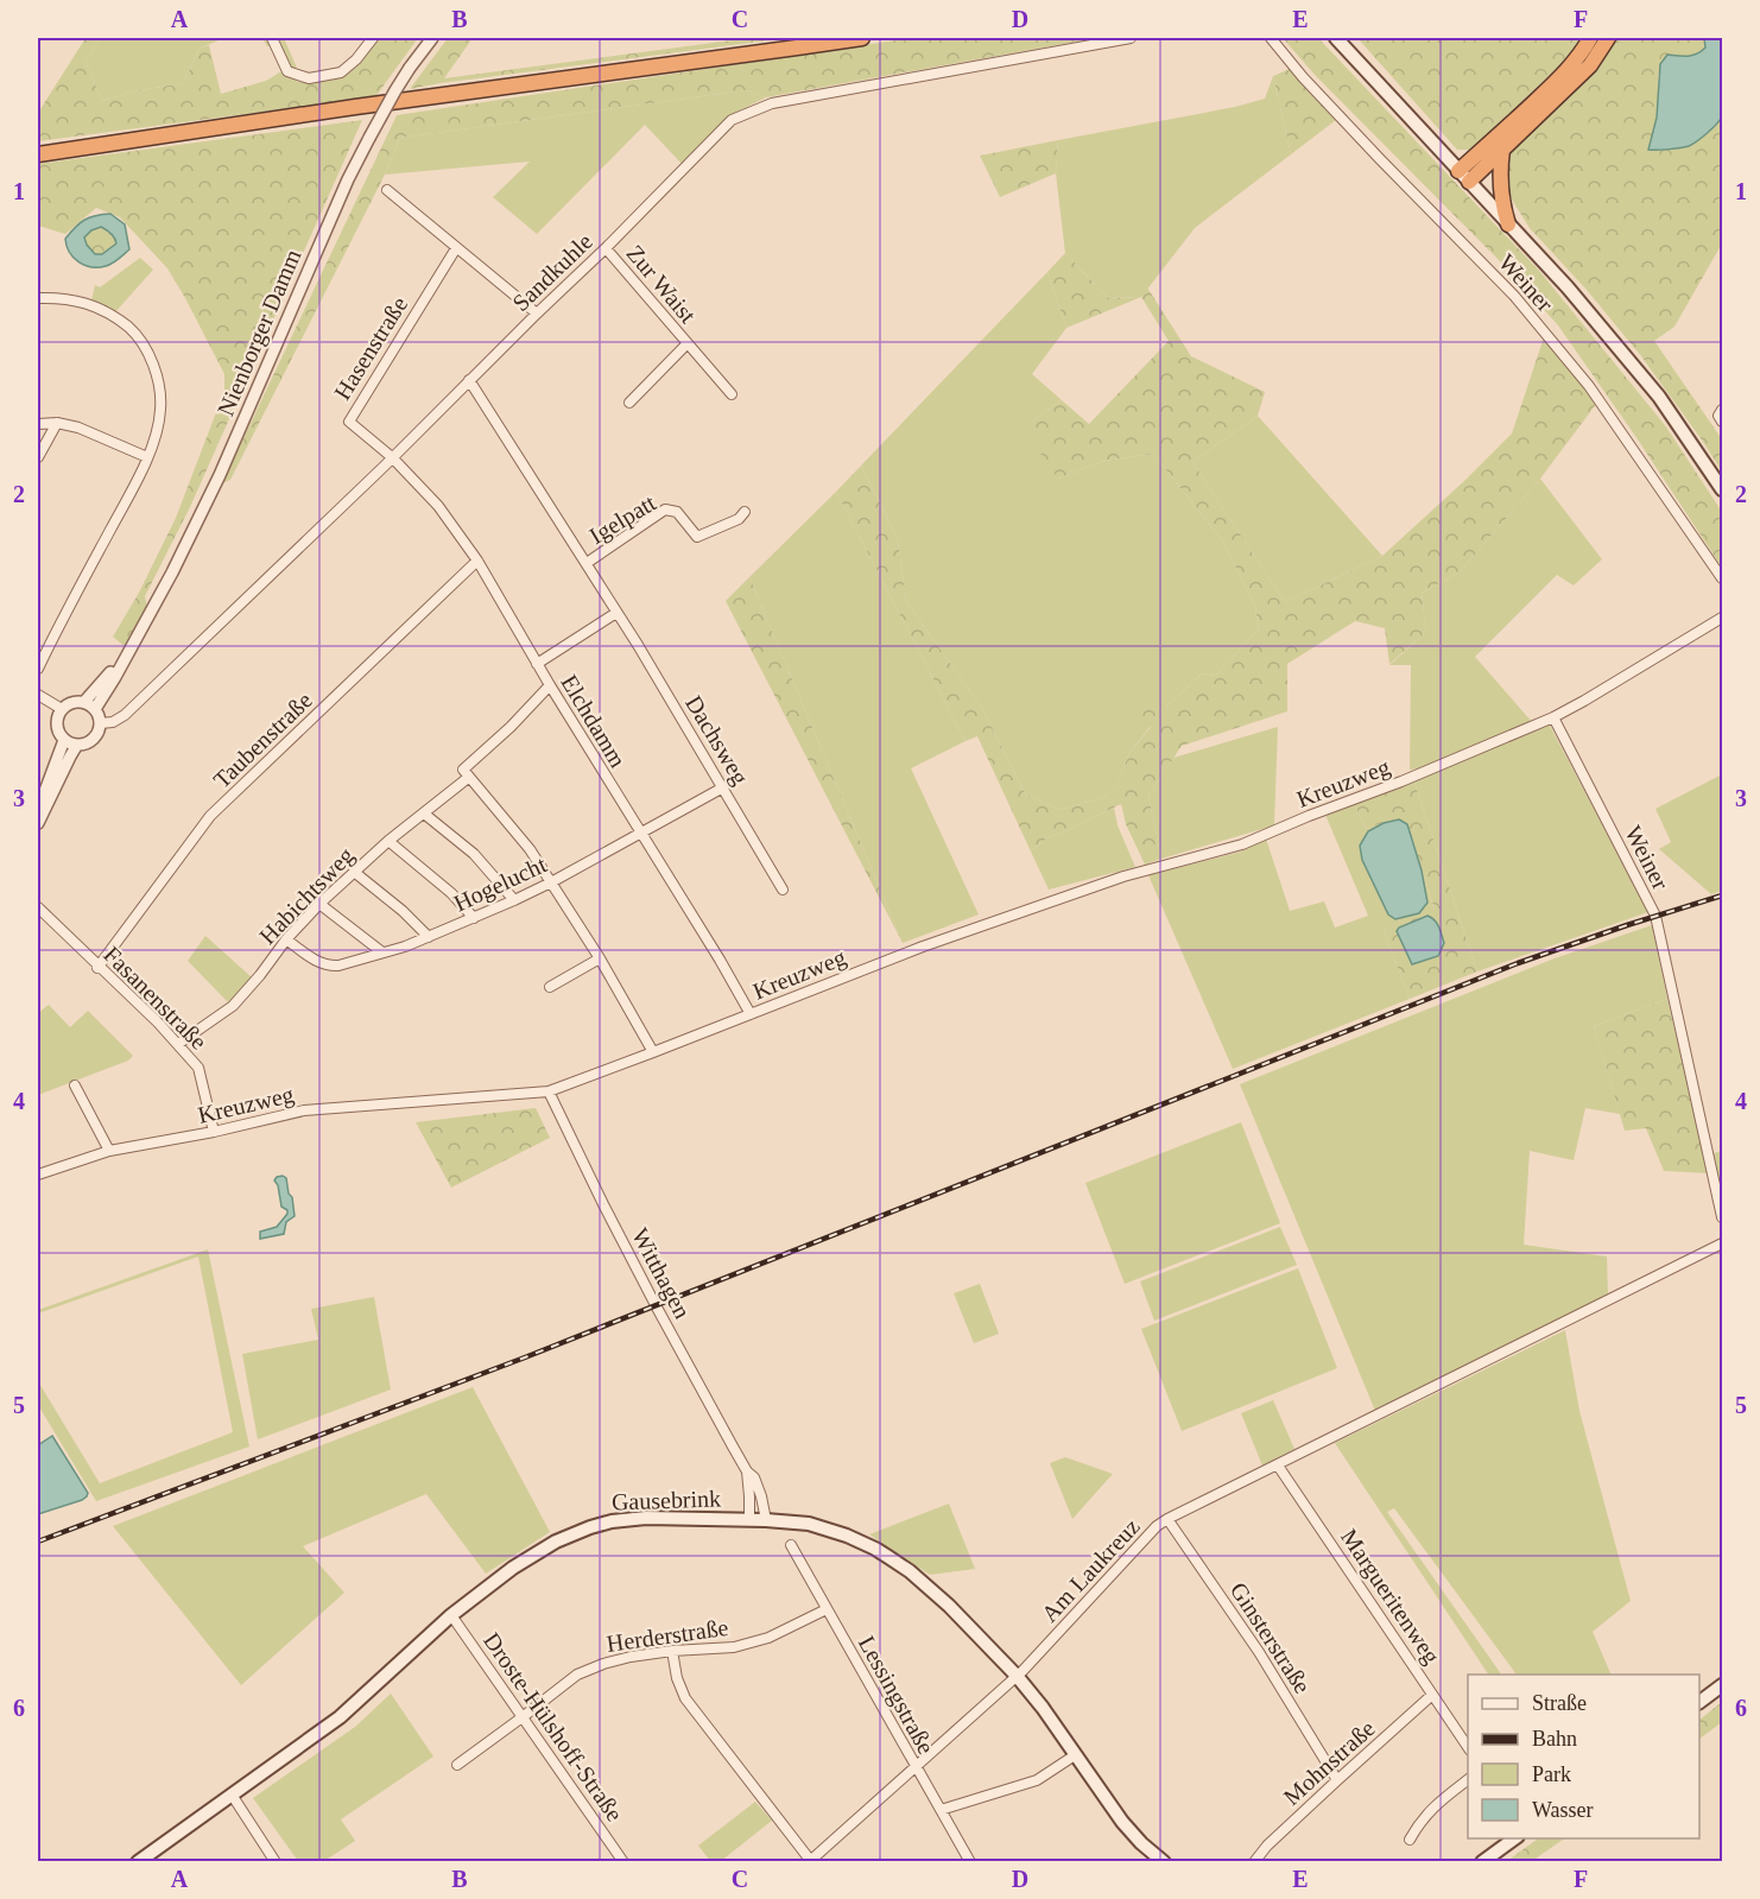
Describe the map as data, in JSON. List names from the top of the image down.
{
  "streets": {
    "main road": ["Gausebrink"],
    "street": [
      "Sandkuhle",
      "Weiner",
      "Zur Waist",
      "Nienborger Damm",
      "Hasenstraße",
      "Igelpatt",
      "Elchdamm",
      "Taubenstraße",
      "Dachsweg",
      "Kreuzweg",
      "Hogelucht",
      "Habichtsweg",
      "Fasanenstraße",
      "Witthagen",
      "Am Laukreuz",
      "Margueritenweg",
      "Herderstraße",
      "Ginsterstraße",
      "Lessingstraße",
      "Droste-Hülshoff-Straße",
      "Mohnstraße"
    ]
  },
  "crossings": [
    ["Sandkuhle", "Zur Waist"],
    ["Sandkuhle", "Nienborger Damm"],
    ["Sandkuhle", "Hasenstraße"],
    ["Sandkuhle", "Elchdamm"],
    ["Sandkuhle", "Dachsweg"],
    ["Weiner", "Kreuzweg"],
    ["Hasenstraße", "Elchdamm"],
    ["Igelpatt", "Dachsweg"],
    ["Elchdamm", "Taubenstraße"],
    ["Elchdamm", "Kreuzweg"],
    ["Elchdamm", "Hogelucht"],
    ["Taubenstraße", "Fasanenstraße"],
    ["Dachsweg", "Hogelucht"],
    ["Kreuzweg", "Fasanenstraße"],
    ["Kreuzweg", "Witthagen"],
    ["Hogelucht", "Habichtsweg"],
    ["Habichtsweg", "Fasanenstraße"],
    ["Witthagen", "Gausebrink"],
    ["Gausebrink", "Am Laukreuz"],
    ["Gausebrink", "Droste-Hülshoff-Straße"],
    ["Am Laukreuz", "Margueritenweg"],
    ["Am Laukreuz", "Ginsterstraße"],
    ["Am Laukreuz", "Lessingstraße"],
    ["Margueritenweg", "Mohnstraße"],
    ["Herderstraße", "Lessingstraße"],
    ["Herderstraße", "Droste-Hülshoff-Straße"],
    ["Ginsterstraße", "Mohnstraße"]
  ],
  "legend": [
    "Straße",
    "Bahn",
    "Park",
    "Wasser"
  ],
  "grid": {
    "columns": [
      "A",
      "B",
      "C",
      "D",
      "E",
      "F"
    ],
    "rows": [
      "1",
      "2",
      "3",
      "4",
      "5",
      "6"
    ]
  }
}
